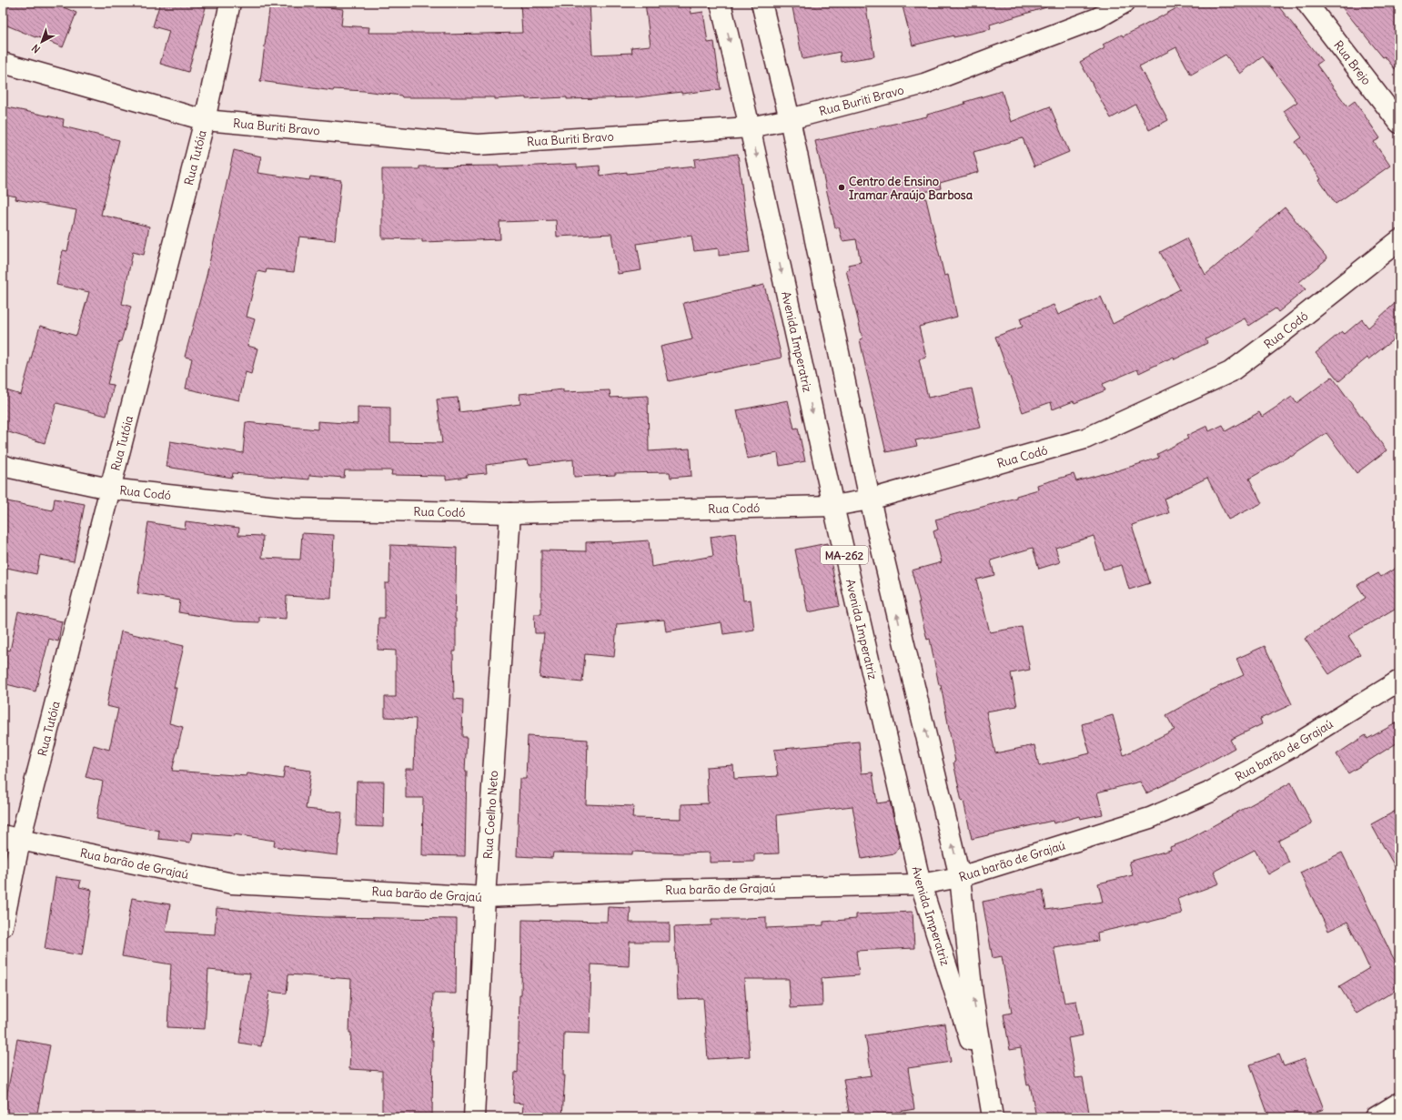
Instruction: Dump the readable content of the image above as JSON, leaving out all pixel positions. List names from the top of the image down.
{
  "streets": {
    "street": [
      "Rua Brejo",
      "Rua Buriti Bravo",
      "Rua Tutóia",
      "Rua Codó",
      "Avenida Imperatriz",
      "MA-262",
      "Rua barão de Grajaú",
      "Rua Coelho Neto"
    ]
  },
  "crossings": [
    ["Rua Buriti Bravo", "Rua Tutóia"],
    ["Rua Buriti Bravo", "Avenida Imperatriz"],
    ["Rua Tutóia", "Rua Codó"],
    ["Rua Tutóia", "Rua barão de Grajaú"],
    ["Rua Codó", "Avenida Imperatriz"],
    ["Rua Codó", "Rua Coelho Neto"],
    ["Avenida Imperatriz", "Rua barão de Grajaú"],
    ["Rua barão de Grajaú", "Rua Coelho Neto"]
  ],
  "places": ["Centro de Ensino Iramar Araújo Barbosa"],
  "north": "bottom left"
}
